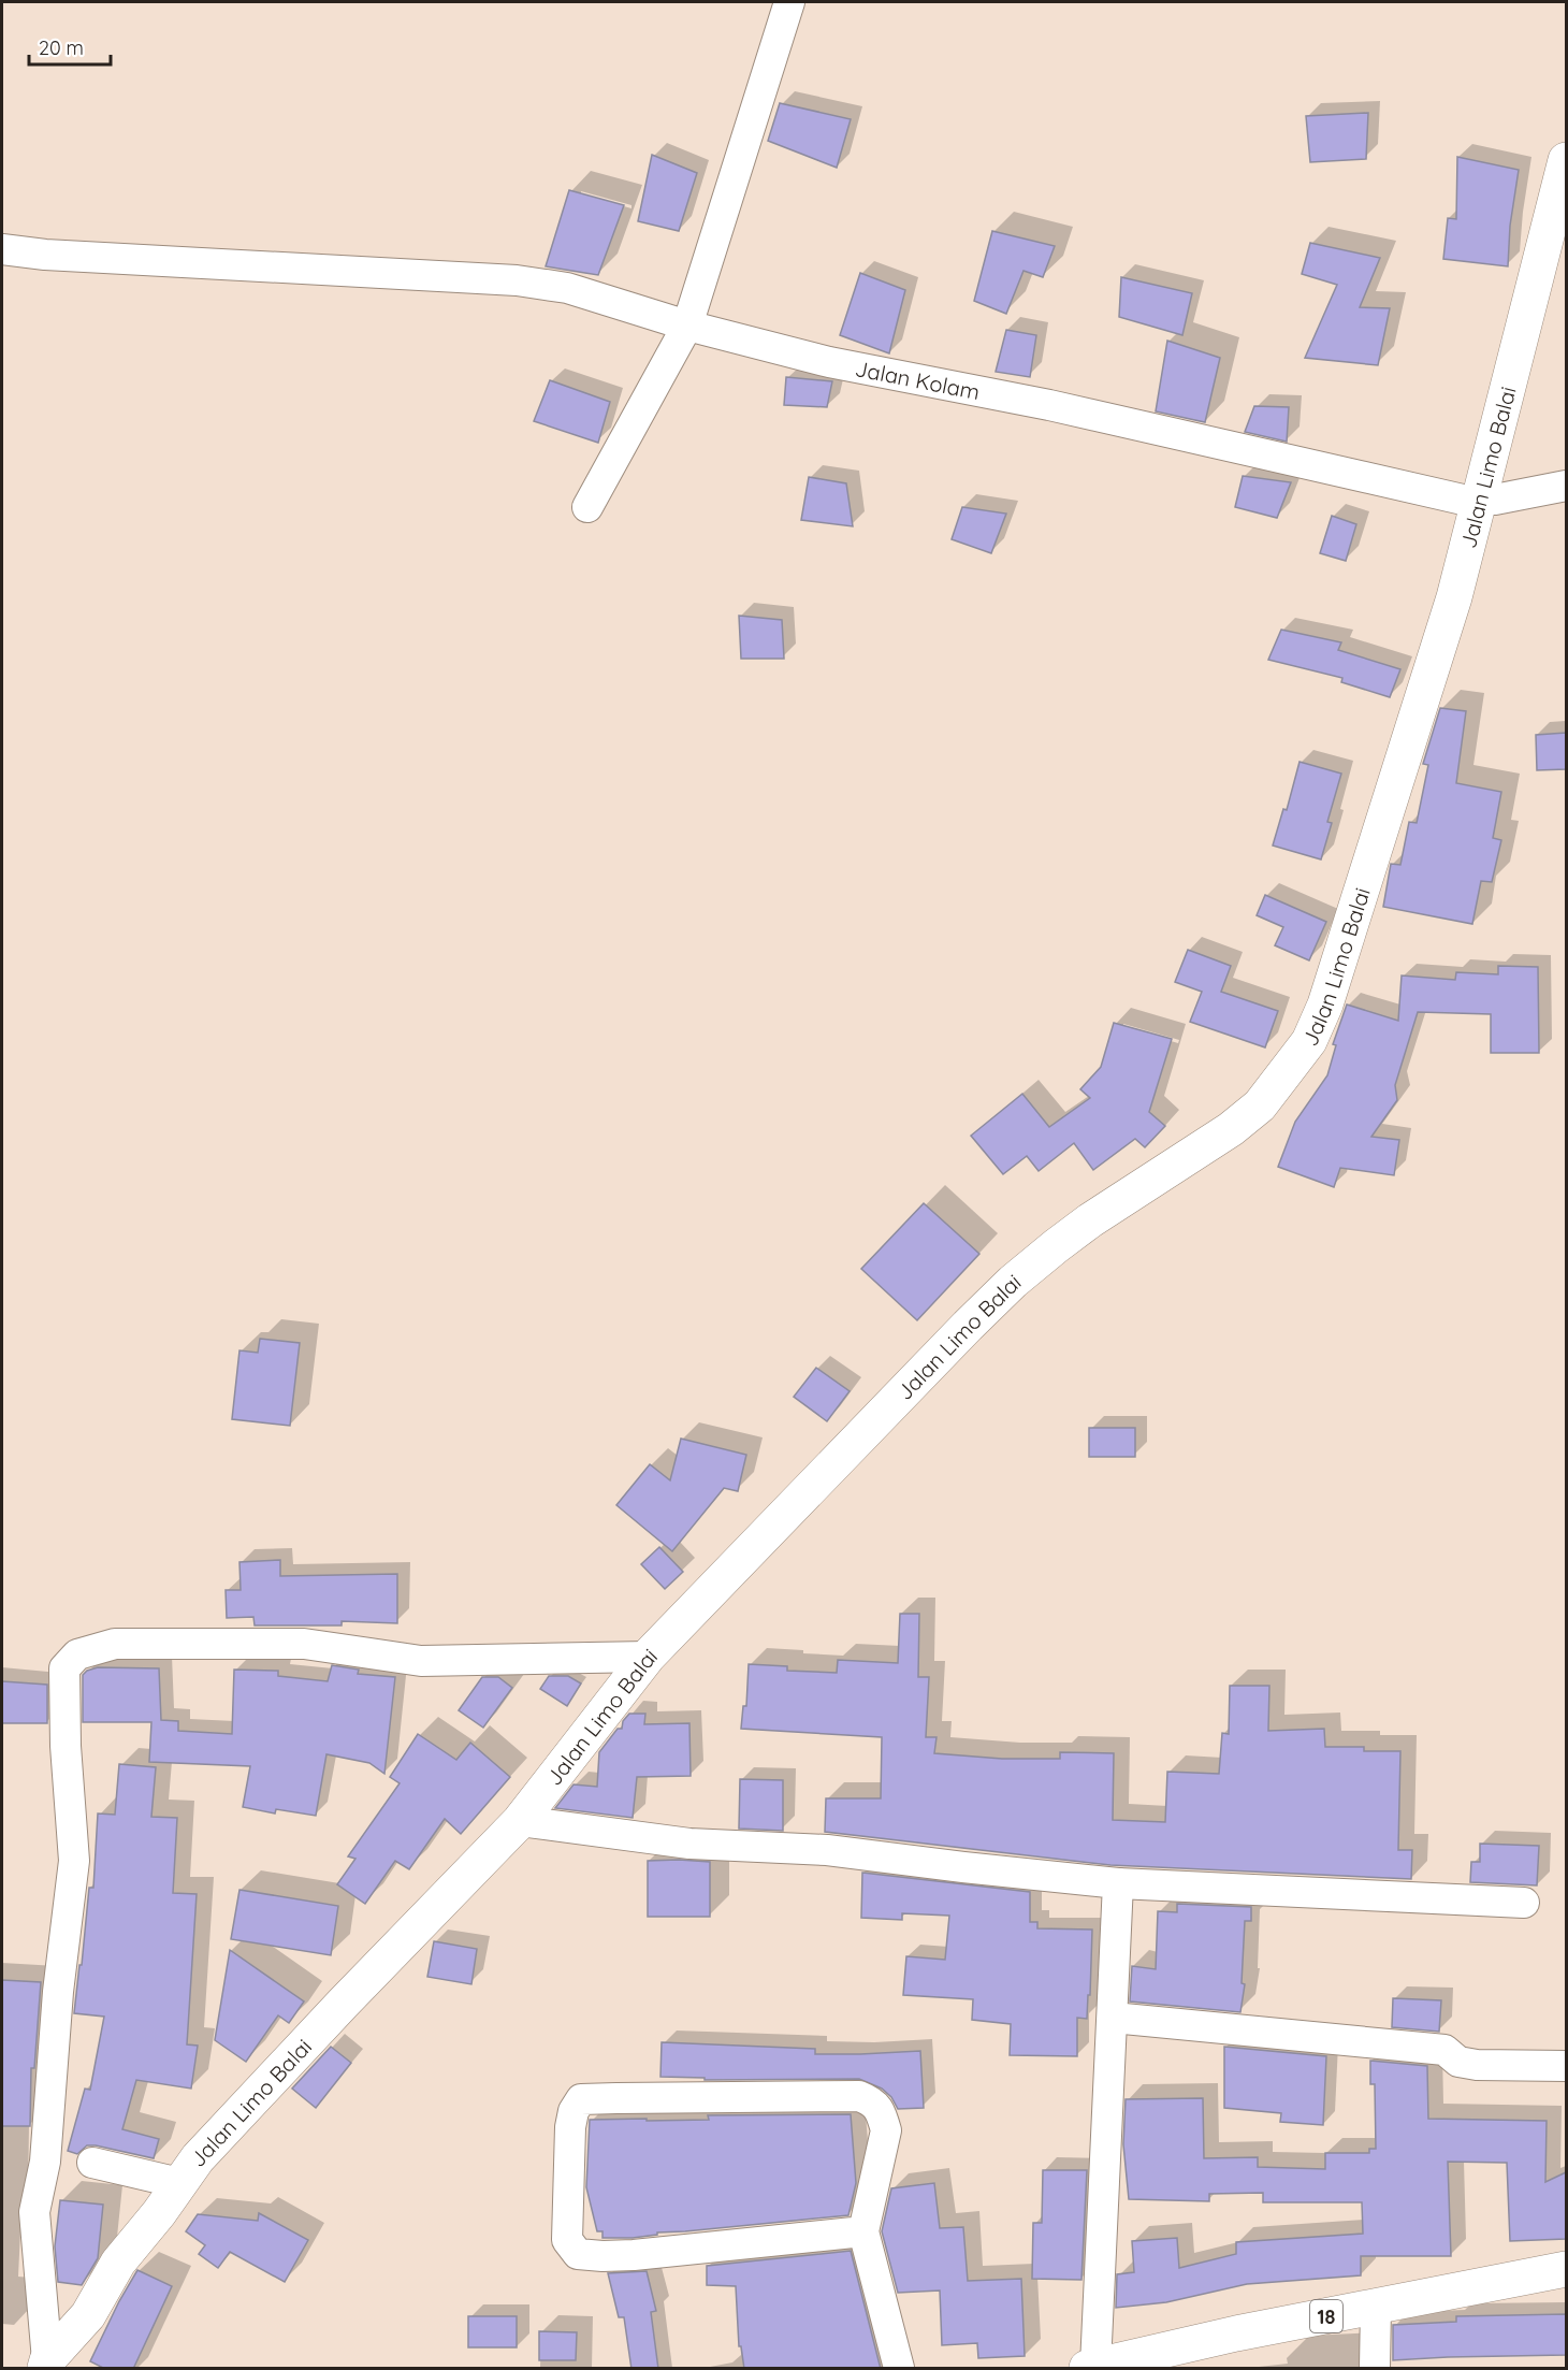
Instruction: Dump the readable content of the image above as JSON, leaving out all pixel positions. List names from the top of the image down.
{
  "streets": {
    "main road": ["Jalan Limo Balai", "18"],
    "street": ["Jalan Kolam"]
  },
  "crossings": [
    ["Jalan Kolam", "Jalan Limo Balai"]
  ],
  "scale_bar": "20 m"
}
